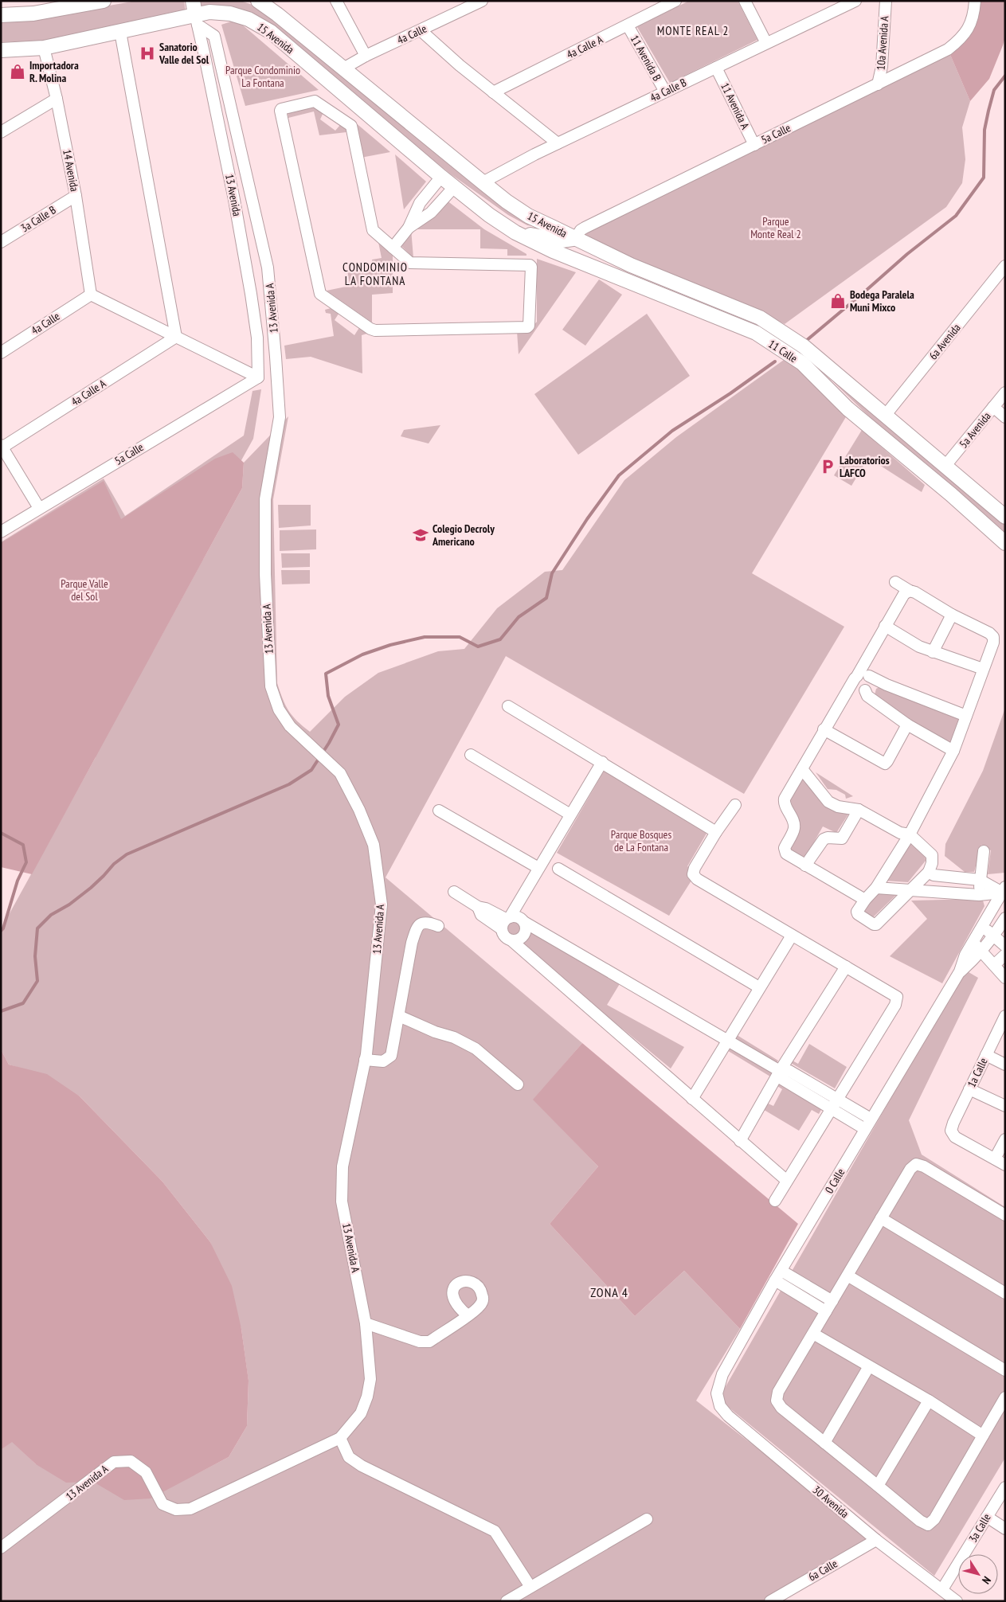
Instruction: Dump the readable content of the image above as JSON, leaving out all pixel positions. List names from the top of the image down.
{
  "streets": {
    "main road": ["15 Avenida", "11 Calle"],
    "street": [
      "4a Calle",
      "10a Avenida A",
      "4a Calle A",
      "11 Avenida B",
      "4a Calle B",
      "11 Avenida A",
      "5a Calle",
      "14 Avenida",
      "13 Avenida",
      "3a Calle B",
      "13 Avenida A",
      "6a Avenida",
      "5a Avenida",
      "1a Calle",
      "0 Calle",
      "30 Avenida",
      "3a Calle",
      "6a Calle"
    ]
  },
  "crossings": [
    ["4a Calle", "15 Avenida"],
    ["4a Calle", "14 Avenida"],
    ["15 Avenida", "4a Calle B"],
    ["15 Avenida", "5a Calle"],
    ["15 Avenida", "14 Avenida"],
    ["15 Avenida", "13 Avenida"],
    ["15 Avenida", "13 Avenida A"],
    ["15 Avenida", "11 Calle"],
    ["10a Avenida A", "5a Calle"],
    ["4a Calle A", "11 Avenida B"],
    ["11 Avenida B", "4a Calle B"],
    ["4a Calle B", "11 Avenida A"],
    ["11 Avenida A", "5a Calle"],
    ["5a Calle", "13 Avenida"],
    ["5a Calle", "11 Calle"],
    ["14 Avenida", "3a Calle B"],
    ["13 Avenida", "13 Avenida A"],
    ["6a Avenida", "11 Calle"],
    ["11 Calle", "5a Avenida"],
    ["0 Calle", "30 Avenida"],
    ["30 Avenida", "3a Calle"],
    ["30 Avenida", "6a Calle"]
  ],
  "districts": ["MONTE REAL 2", "CONDOMINIO LA FONTANA", "ZONA 4"],
  "parks": [
    "Parque Condominio La Fontana",
    "Parque Monte Real 2",
    "Parque Valle del Sol",
    "Parque Bosques de La Fontana"
  ],
  "places": {
    "hospital": ["Sanatorio Valle del Sol"],
    "shop": ["Importadora R. Molina", "Bodega Paralela Muni Mixco"],
    "parking": ["Laboratorios LAFCO"],
    "school or university": ["Colegio Decroly Americano"]
  },
  "north": "bottom right"
}
